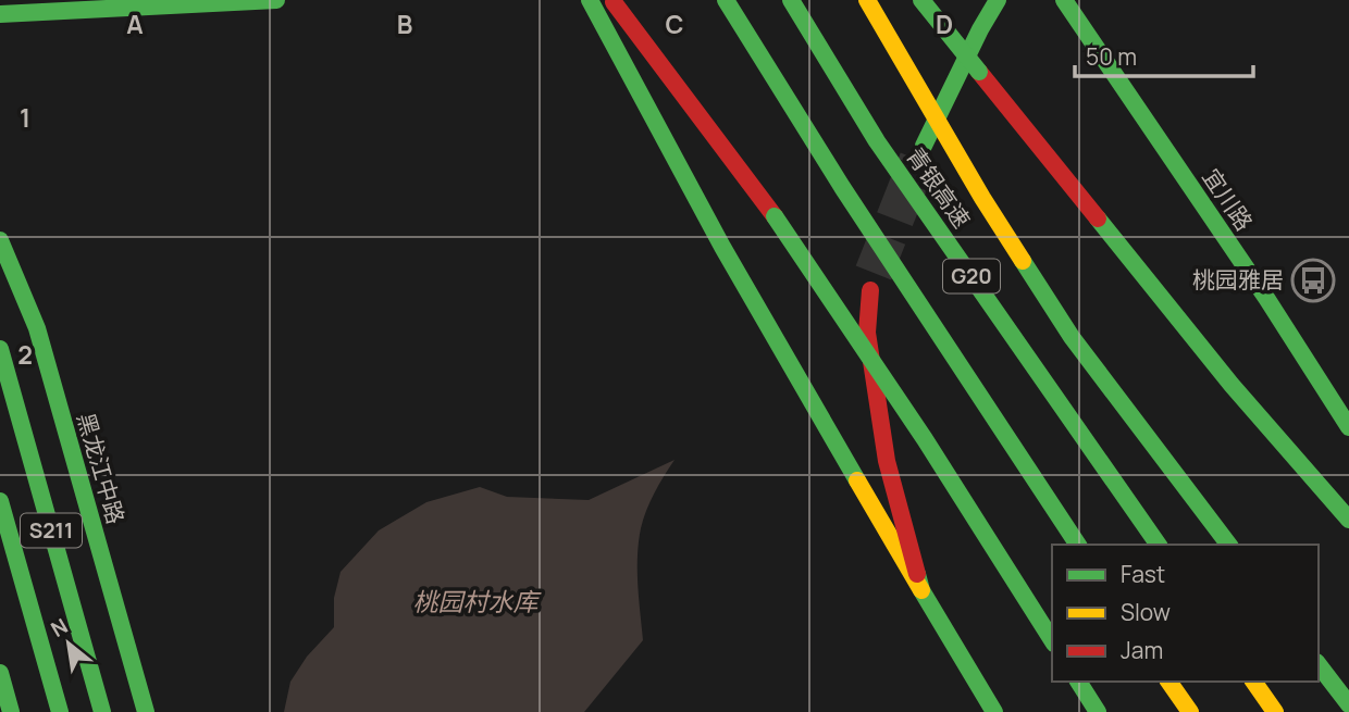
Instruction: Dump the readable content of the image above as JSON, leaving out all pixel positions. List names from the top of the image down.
{
  "streets": {
    "main road": [
      "青银高速",
      "宜川路",
      "G20",
      "黑龙江中路",
      "S211"
    ]
  },
  "water": ["桃园村水库"],
  "places": {
    "bus stop": ["桃园雅居"]
  },
  "legend": ["Fast", "Slow", "Jam"],
  "scale_bar": "50 m",
  "north": "top left",
  "grid": {
    "columns": [
      "A",
      "B",
      "C",
      "D"
    ],
    "rows": ["1", "2"]
  }
}
